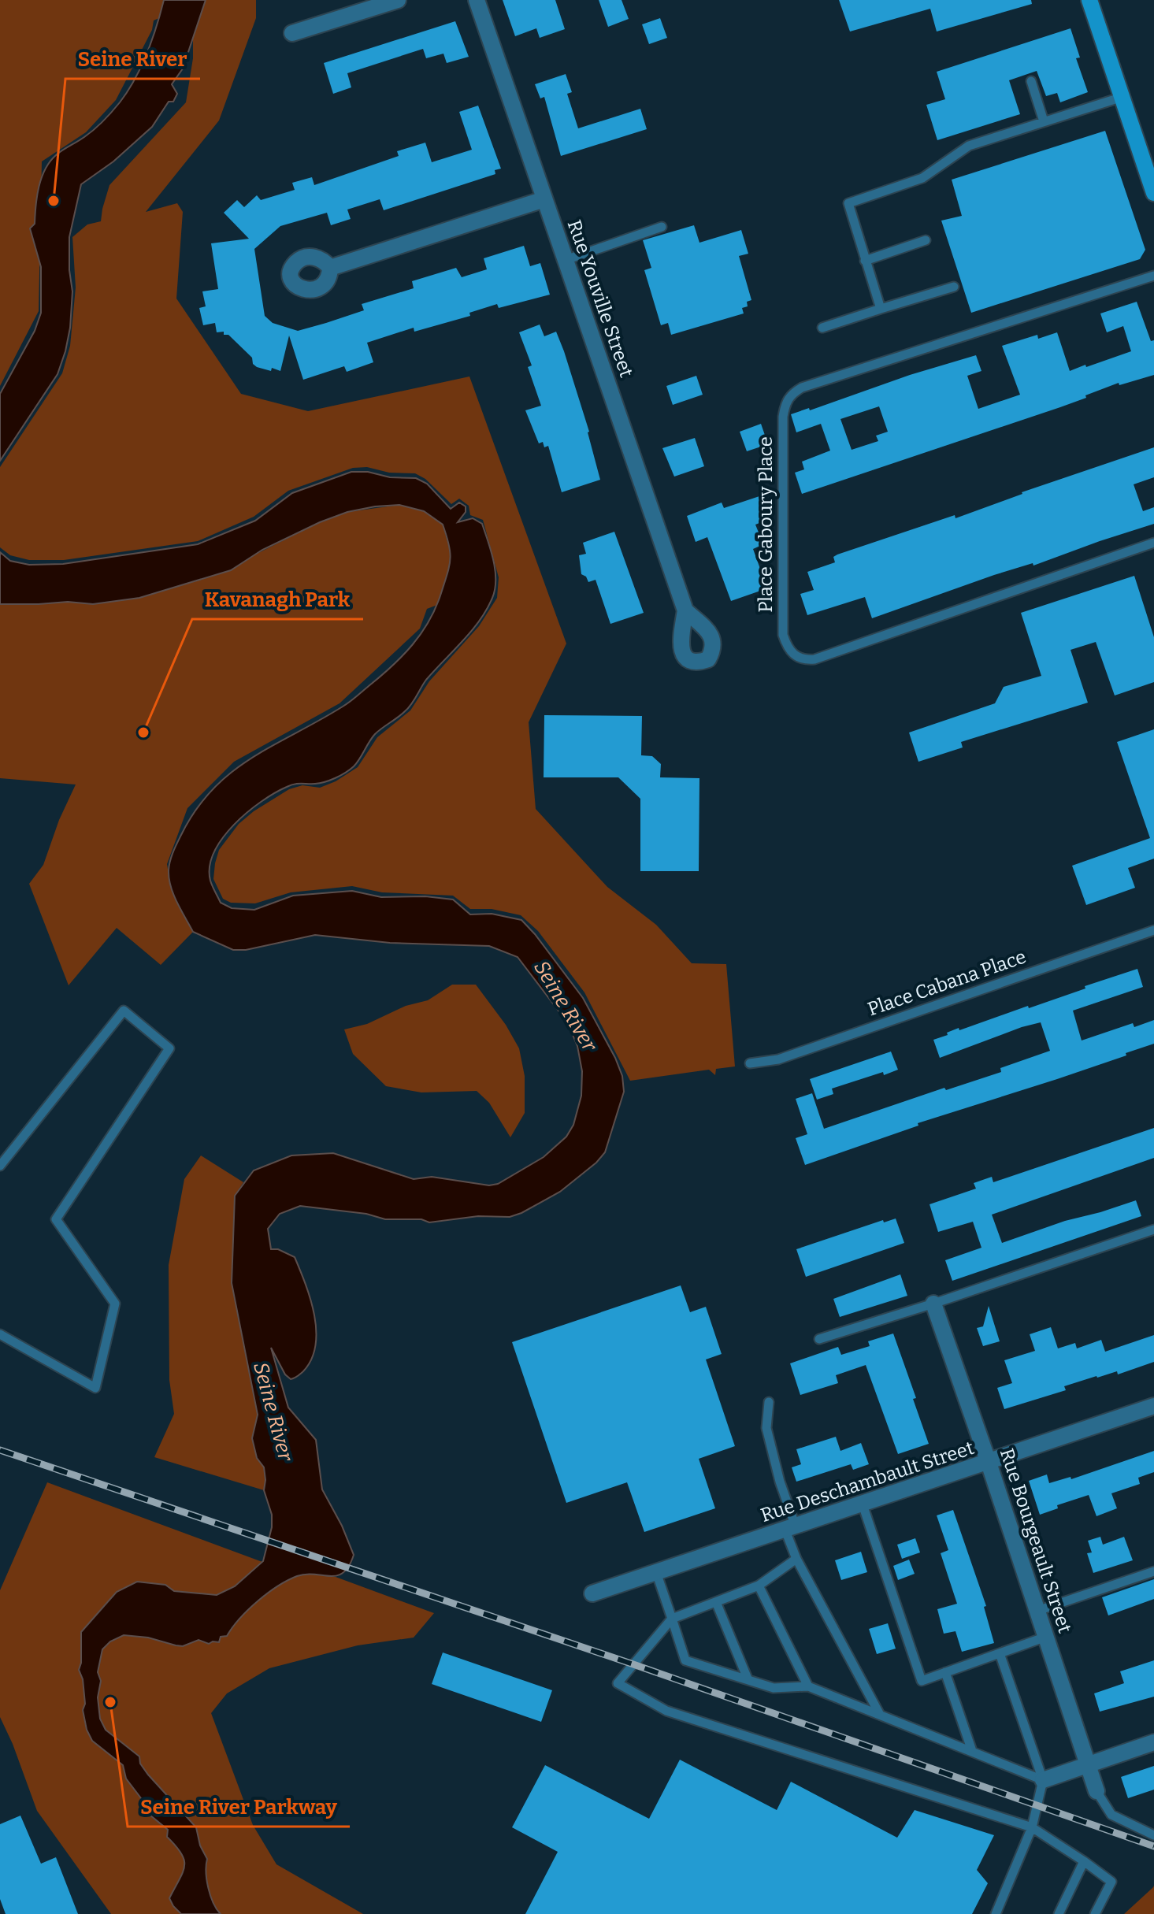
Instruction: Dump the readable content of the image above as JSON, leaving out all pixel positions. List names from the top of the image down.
{
  "streets": {
    "street": ["Rue Youville Street", "Rue Deschambault Street", "Rue Bourgeault Street"],
    "lane": ["Place Gaboury Place", "Place Cabana Place"]
  },
  "crossings": [
    ["Rue Deschambault Street", "Rue Bourgeault Street"]
  ],
  "water": ["Seine River"],
  "places": ["Seine River", "Kavanagh Park", "Seine River Parkway"]
}
